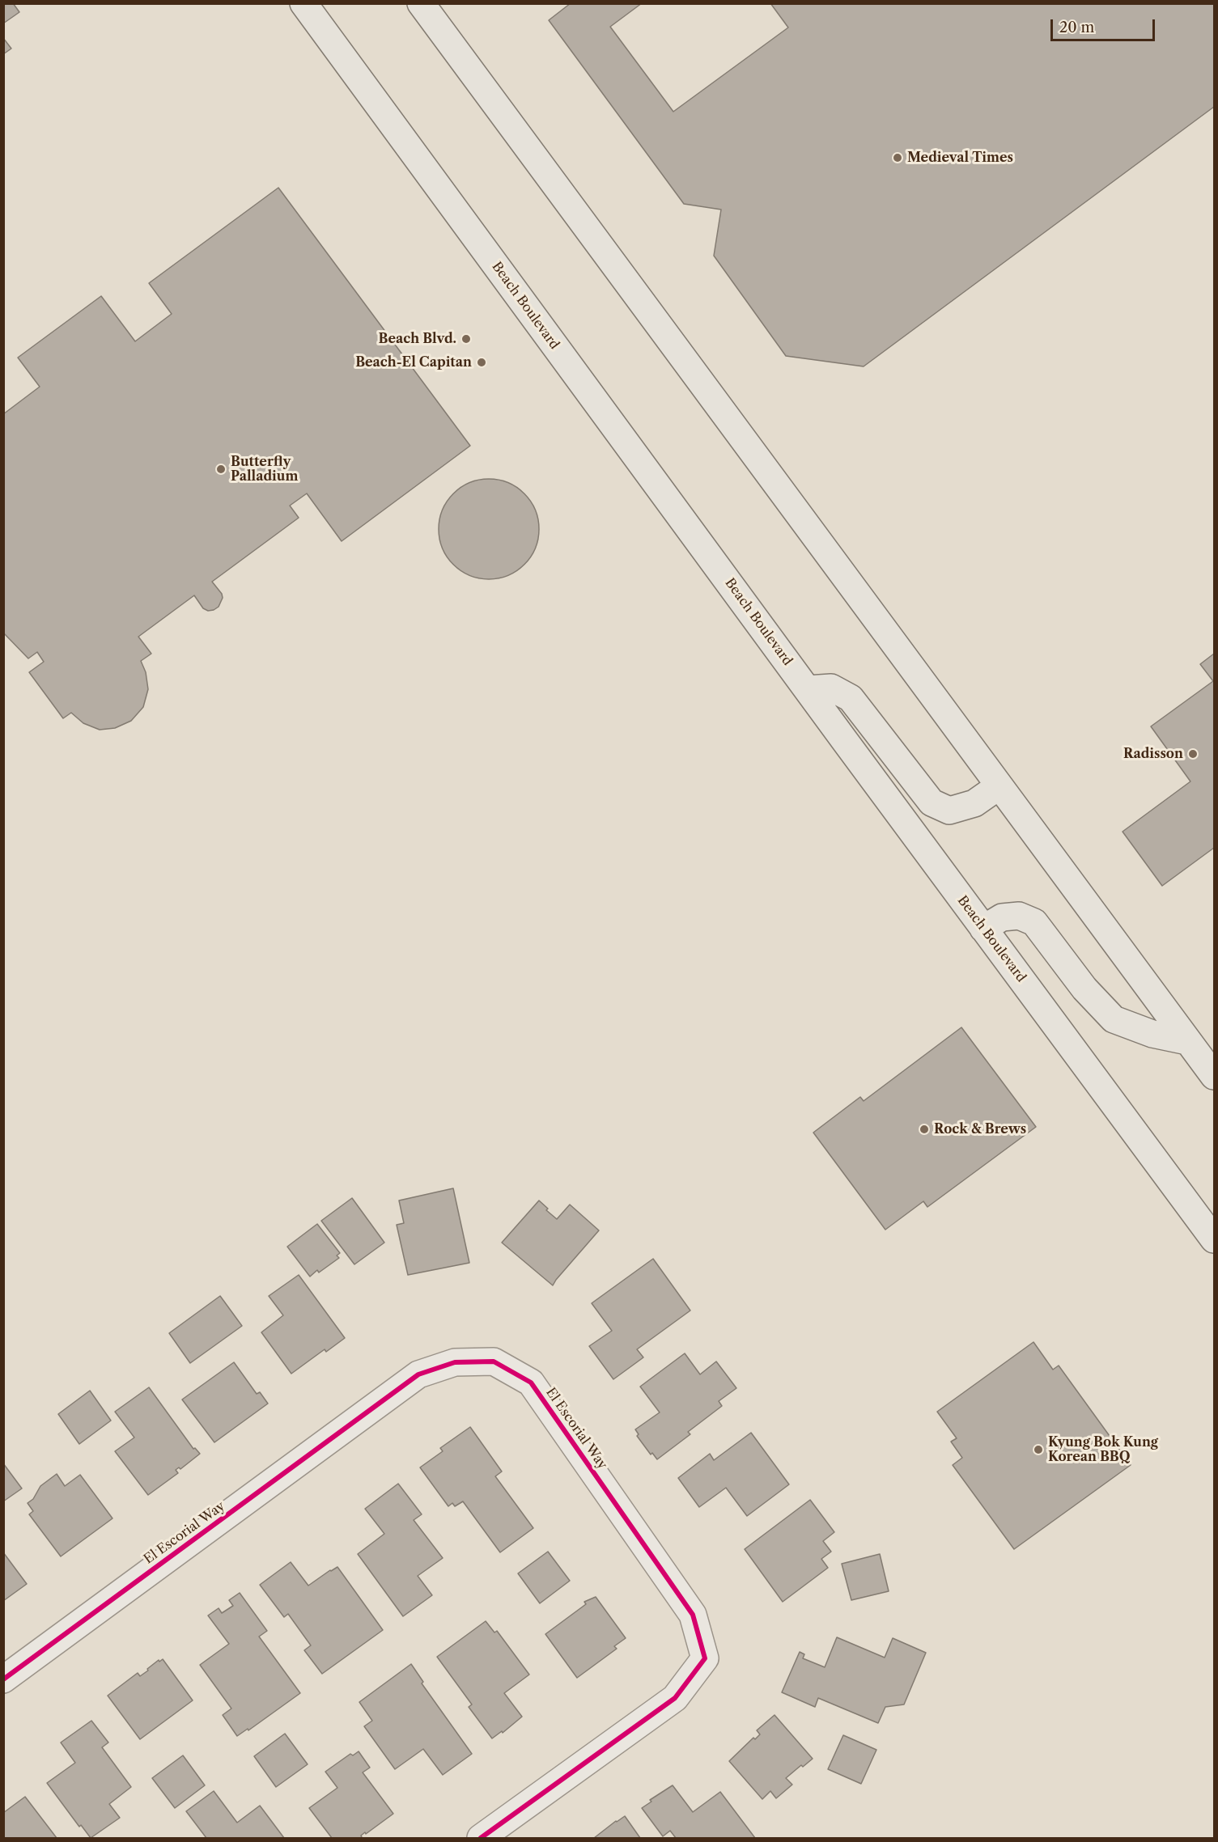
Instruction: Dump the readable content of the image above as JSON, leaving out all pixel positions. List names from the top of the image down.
{
  "streets": {
    "main road": ["Beach Boulevard"],
    "street": ["El Escorial Way"]
  },
  "places": [
    "Medieval Times",
    "Beach Blvd.",
    "Beach-El Capitan",
    "Butterfly Palladium",
    "Radisson",
    "Rock & Brews",
    "Kyung Bok Kung Korean BBQ"
  ],
  "scale_bar": "20 m"
}
